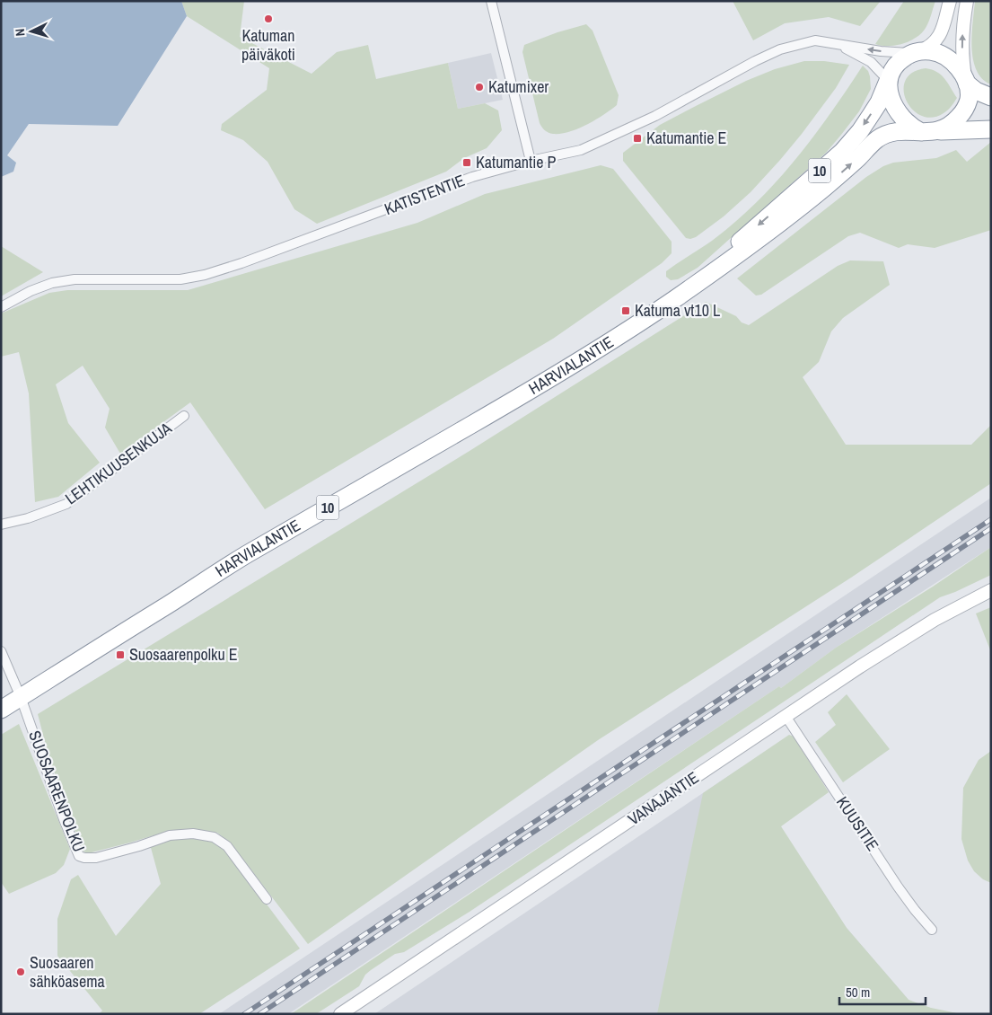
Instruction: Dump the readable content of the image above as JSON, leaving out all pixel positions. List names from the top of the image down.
{
  "streets": {
    "highway": ["10", "HARVIALANTIE"],
    "street": [
      "KATISTENTIE",
      "LEHTIKUUSENKUJA",
      "SUOSAARENPOLKU",
      "VANAJANTIE",
      "KUUSITIE"
    ]
  },
  "crossings": [
    ["10", "KATISTENTIE"],
    ["10", "HARVIALANTIE"],
    ["KATISTENTIE", "HARVIALANTIE"],
    ["HARVIALANTIE", "SUOSAARENPOLKU"],
    ["VANAJANTIE", "KUUSITIE"]
  ],
  "places": {
    "other": ["Katuman päiväkoti", "Katumixer", "Suosaaren sähköasema"],
    "transit": [
      "Katumantie E",
      "Katumantie P",
      "Katuma vt10 L",
      "Suosaarenpolku E"
    ]
  },
  "scale_bar": "50 m",
  "north": "left"
}
